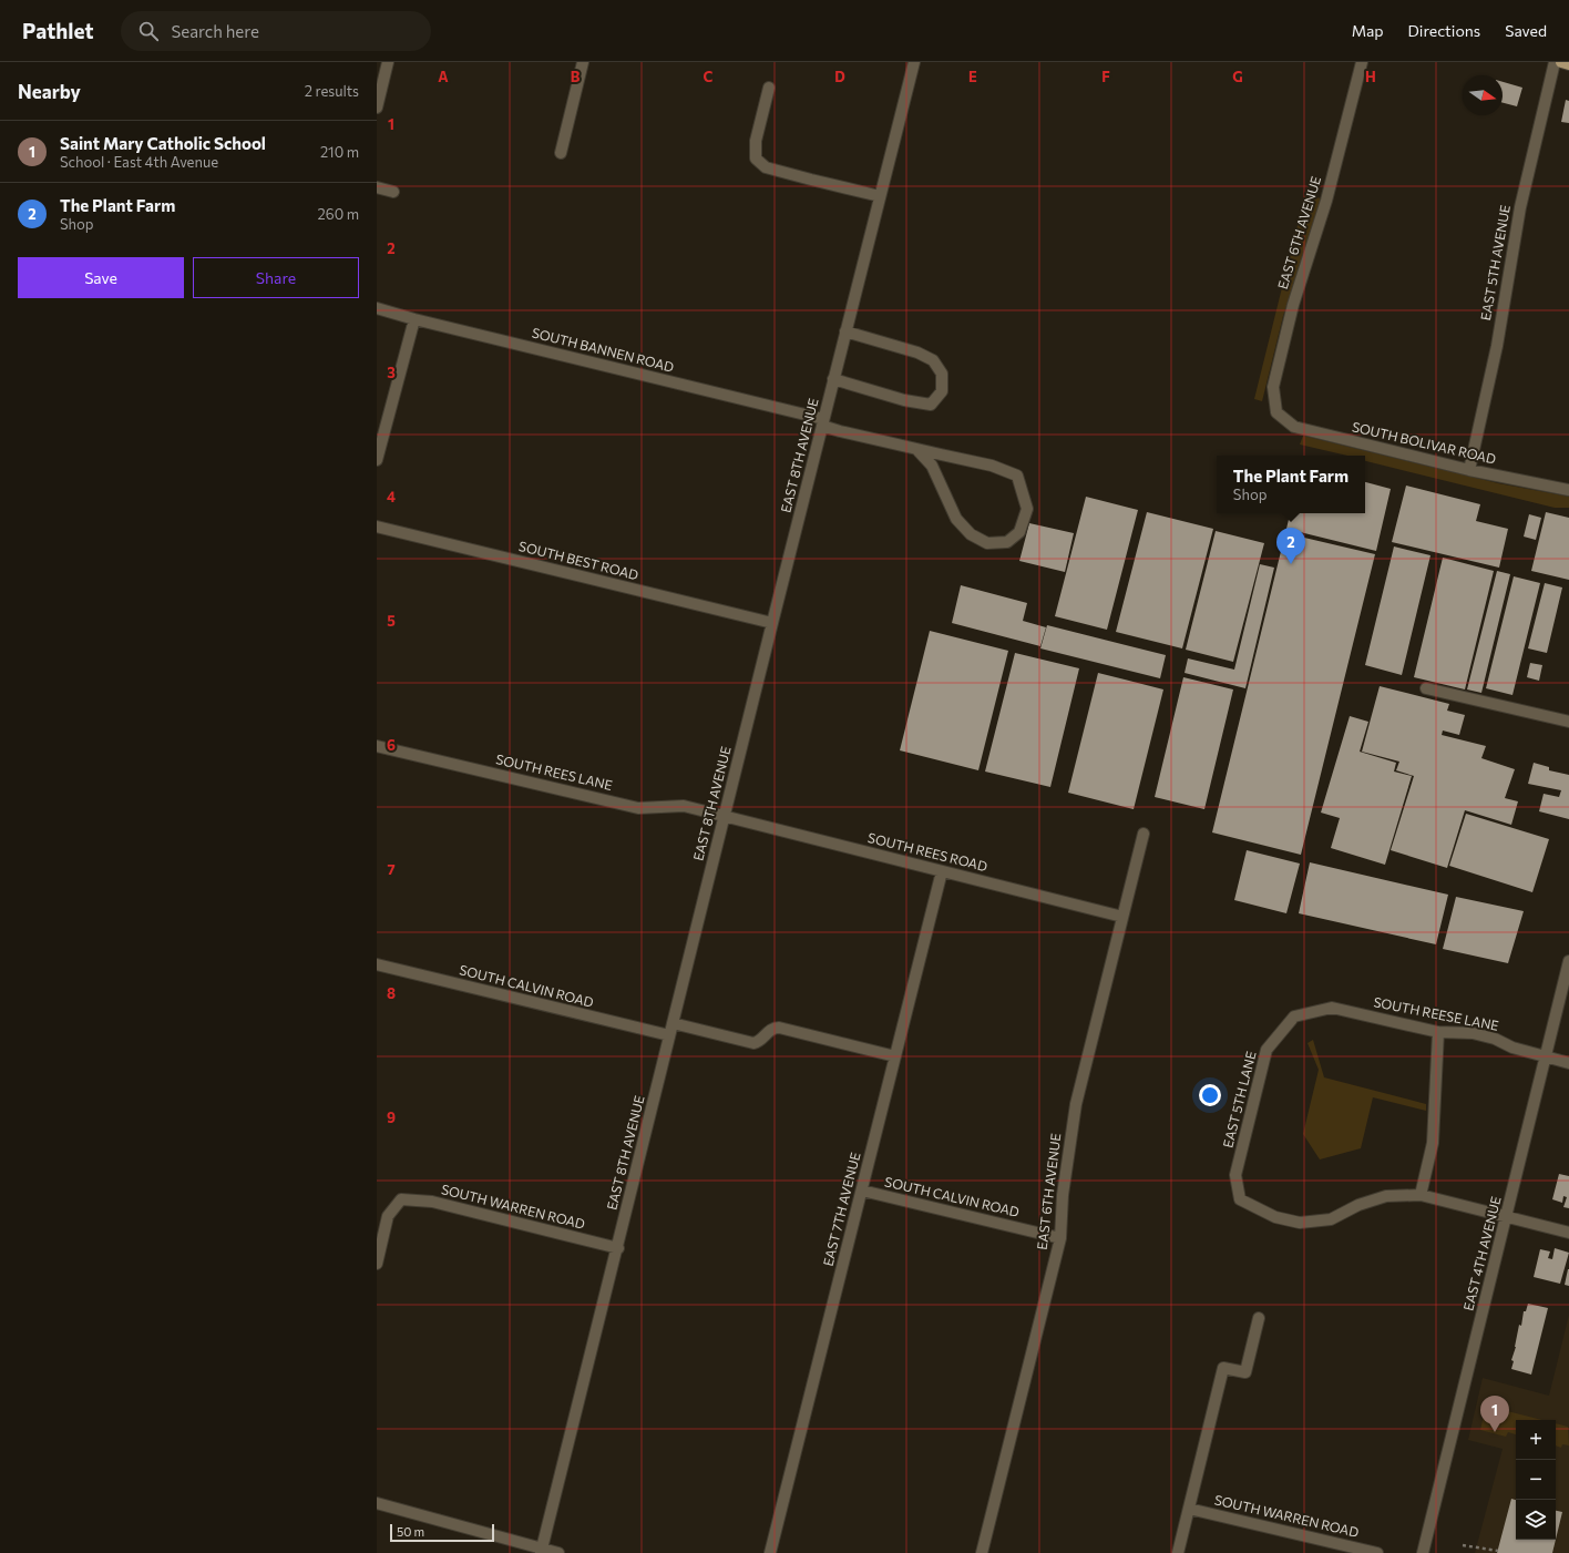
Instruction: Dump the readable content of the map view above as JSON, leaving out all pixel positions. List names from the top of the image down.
{
  "streets": {
    "street": [
      "EAST 6TH AVENUE",
      "EAST 5TH AVENUE",
      "SOUTH BANNEN ROAD",
      "SOUTH BOLIVAR ROAD",
      "EAST 8TH AVENUE",
      "SOUTH BEST ROAD",
      "SOUTH REES LANE",
      "SOUTH REES ROAD",
      "SOUTH CALVIN ROAD",
      "SOUTH REESE LANE",
      "EAST 5TH LANE",
      "SOUTH WARREN ROAD",
      "EAST 7TH AVENUE",
      "EAST 4TH AVENUE"
    ]
  },
  "crossings": [
    ["EAST 6TH AVENUE", "SOUTH BOLIVAR ROAD"],
    ["EAST 6TH AVENUE", "SOUTH REES ROAD"],
    ["EAST 6TH AVENUE", "SOUTH CALVIN ROAD"],
    ["EAST 5TH AVENUE", "SOUTH BOLIVAR ROAD"],
    ["SOUTH BANNEN ROAD", "EAST 8TH AVENUE"],
    ["EAST 8TH AVENUE", "SOUTH BEST ROAD"],
    ["EAST 8TH AVENUE", "SOUTH REES LANE"],
    ["EAST 8TH AVENUE", "SOUTH REES ROAD"],
    ["EAST 8TH AVENUE", "SOUTH CALVIN ROAD"],
    ["EAST 8TH AVENUE", "SOUTH WARREN ROAD"],
    ["SOUTH REES LANE", "SOUTH REES ROAD"],
    ["SOUTH REES ROAD", "EAST 7TH AVENUE"],
    ["SOUTH CALVIN ROAD", "EAST 7TH AVENUE"],
    ["SOUTH REESE LANE", "EAST 5TH LANE"],
    ["SOUTH REESE LANE", "EAST 4TH AVENUE"]
  ],
  "scale_bar": "50 m",
  "north": "right",
  "page": {
    "header": "Pathlet",
    "search": "Search here",
    "nav": ["Map", "Directions", "Saved"],
    "heading": ["Nearby", "2 results"],
    "list": [
      {
        "mark": "1",
        "name": "Saint Mary Catholic School",
        "note": "School · East 4th Avenue",
        "value": "210 m"
      },
      {
        "mark": "2",
        "name": "The Plant Farm",
        "note": "Shop",
        "value": "260 m"
      }
    ],
    "buttons": ["Save", "Share"],
    "popup": ["The Plant Farm", "Shop"],
    "pins": ["2", "1"],
    "map_buttons": ["+", "−"],
    "scale": "50 m"
  },
  "grid": {
    "columns": [
      "A",
      "B",
      "C",
      "D",
      "E",
      "F",
      "G",
      "H"
    ],
    "rows": [
      "1",
      "2",
      "3",
      "4",
      "5",
      "6",
      "7",
      "8",
      "9"
    ]
  }
}
